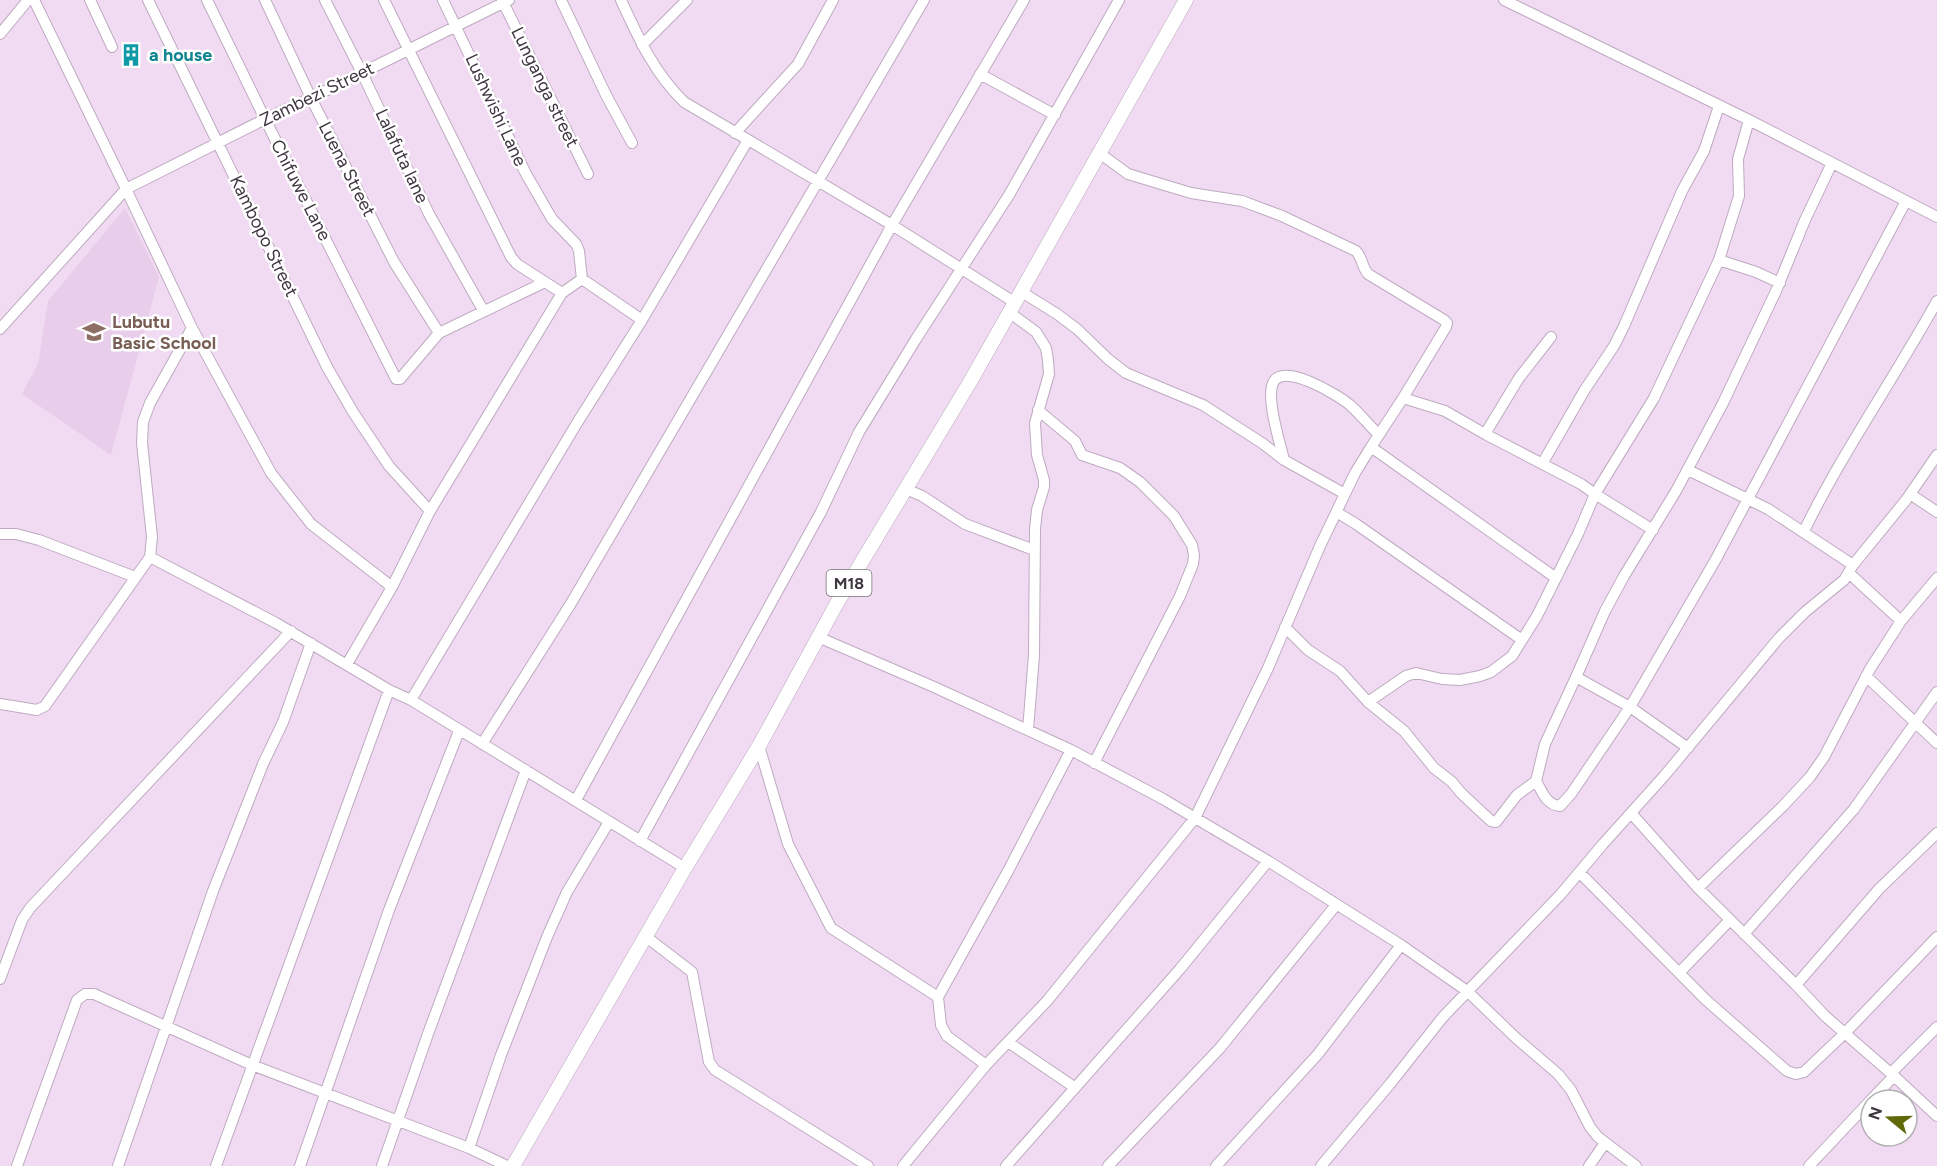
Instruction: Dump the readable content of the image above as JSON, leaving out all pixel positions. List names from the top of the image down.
{
  "streets": {
    "main road": ["M18"],
    "street": [
      "Lunganga street",
      "Zambezi Street",
      "Lushwishi Lane",
      "Lalafuta lane",
      "Luena Street",
      "Chifuwe Lane",
      "Kambopo Street"
    ]
  },
  "crossings": [
    ["Lunganga street", "Zambezi Street"],
    ["Zambezi Street", "Lushwishi Lane"],
    ["Zambezi Street", "Lalafuta lane"],
    ["Zambezi Street", "Luena Street"],
    ["Zambezi Street", "Chifuwe Lane"],
    ["Zambezi Street", "Kambopo Street"],
    ["Luena Street", "Chifuwe Lane"]
  ],
  "places": {
    "building": ["a house"],
    "school or university": ["Lubutu Basic School"]
  },
  "north": "left"
}
